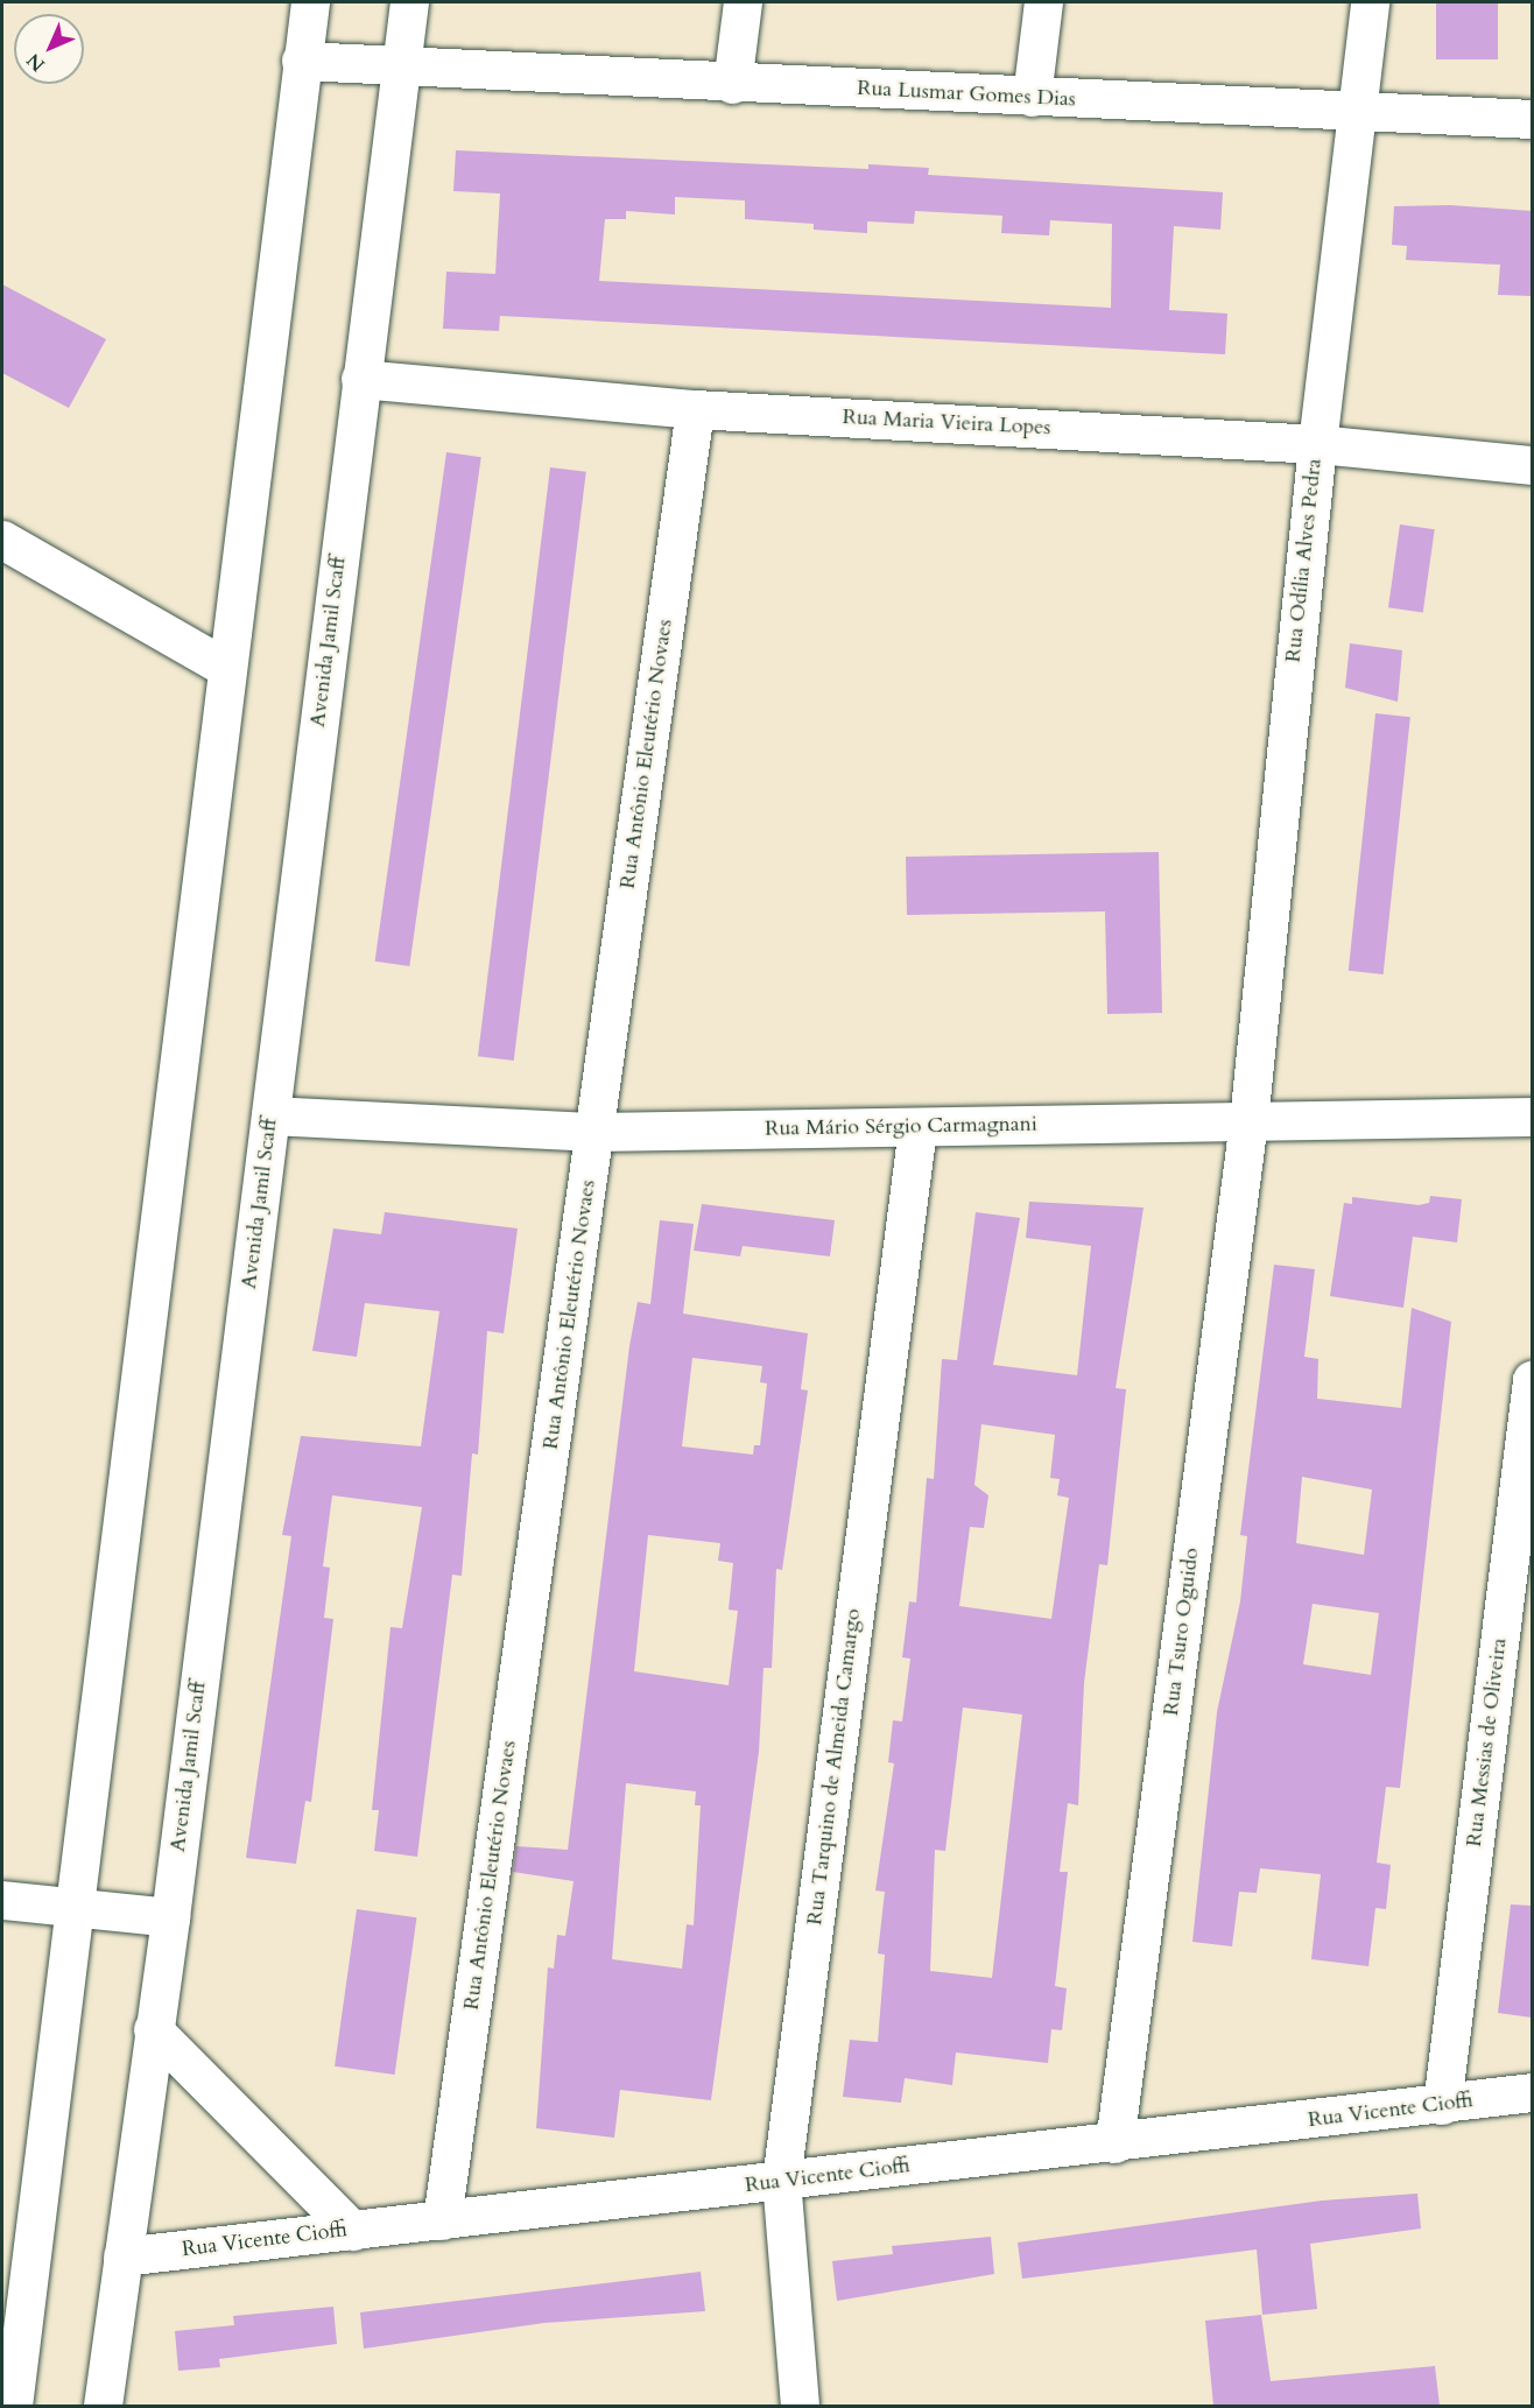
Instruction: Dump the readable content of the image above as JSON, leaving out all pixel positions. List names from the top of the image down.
{
  "streets": {
    "street": [
      "Rua Lusmar Gomes Dias",
      "Rua Maria Vieira Lopes",
      "Rua Odília Alves Pedra",
      "Avenida Jamil Scaff",
      "Rua Antônio Eleutério Novaes",
      "Rua Mário Sérgio Carmagnani",
      "Rua Tsuro Oguido",
      "Rua Messias de Oliveira",
      "Rua Tarquino de Almeida Camargo",
      "Rua Vicente Cioffi"
    ]
  },
  "crossings": [
    ["Rua Lusmar Gomes Dias", "Rua Odília Alves Pedra"],
    ["Rua Lusmar Gomes Dias", "Avenida Jamil Scaff"],
    ["Rua Maria Vieira Lopes", "Rua Odília Alves Pedra"],
    ["Rua Maria Vieira Lopes", "Avenida Jamil Scaff"],
    ["Rua Maria Vieira Lopes", "Rua Antônio Eleutério Novaes"],
    ["Rua Odília Alves Pedra", "Rua Mário Sérgio Carmagnani"],
    ["Rua Odília Alves Pedra", "Rua Tsuro Oguido"],
    ["Avenida Jamil Scaff", "Rua Mário Sérgio Carmagnani"],
    ["Avenida Jamil Scaff", "Rua Vicente Cioffi"],
    ["Rua Antônio Eleutério Novaes", "Rua Mário Sérgio Carmagnani"],
    ["Rua Antônio Eleutério Novaes", "Rua Vicente Cioffi"],
    ["Rua Mário Sérgio Carmagnani", "Rua Tsuro Oguido"],
    ["Rua Mário Sérgio Carmagnani", "Rua Tarquino de Almeida Camargo"],
    ["Rua Tsuro Oguido", "Rua Vicente Cioffi"],
    ["Rua Messias de Oliveira", "Rua Vicente Cioffi"],
    ["Rua Tarquino de Almeida Camargo", "Rua Vicente Cioffi"]
  ],
  "north": "bottom left"
}
